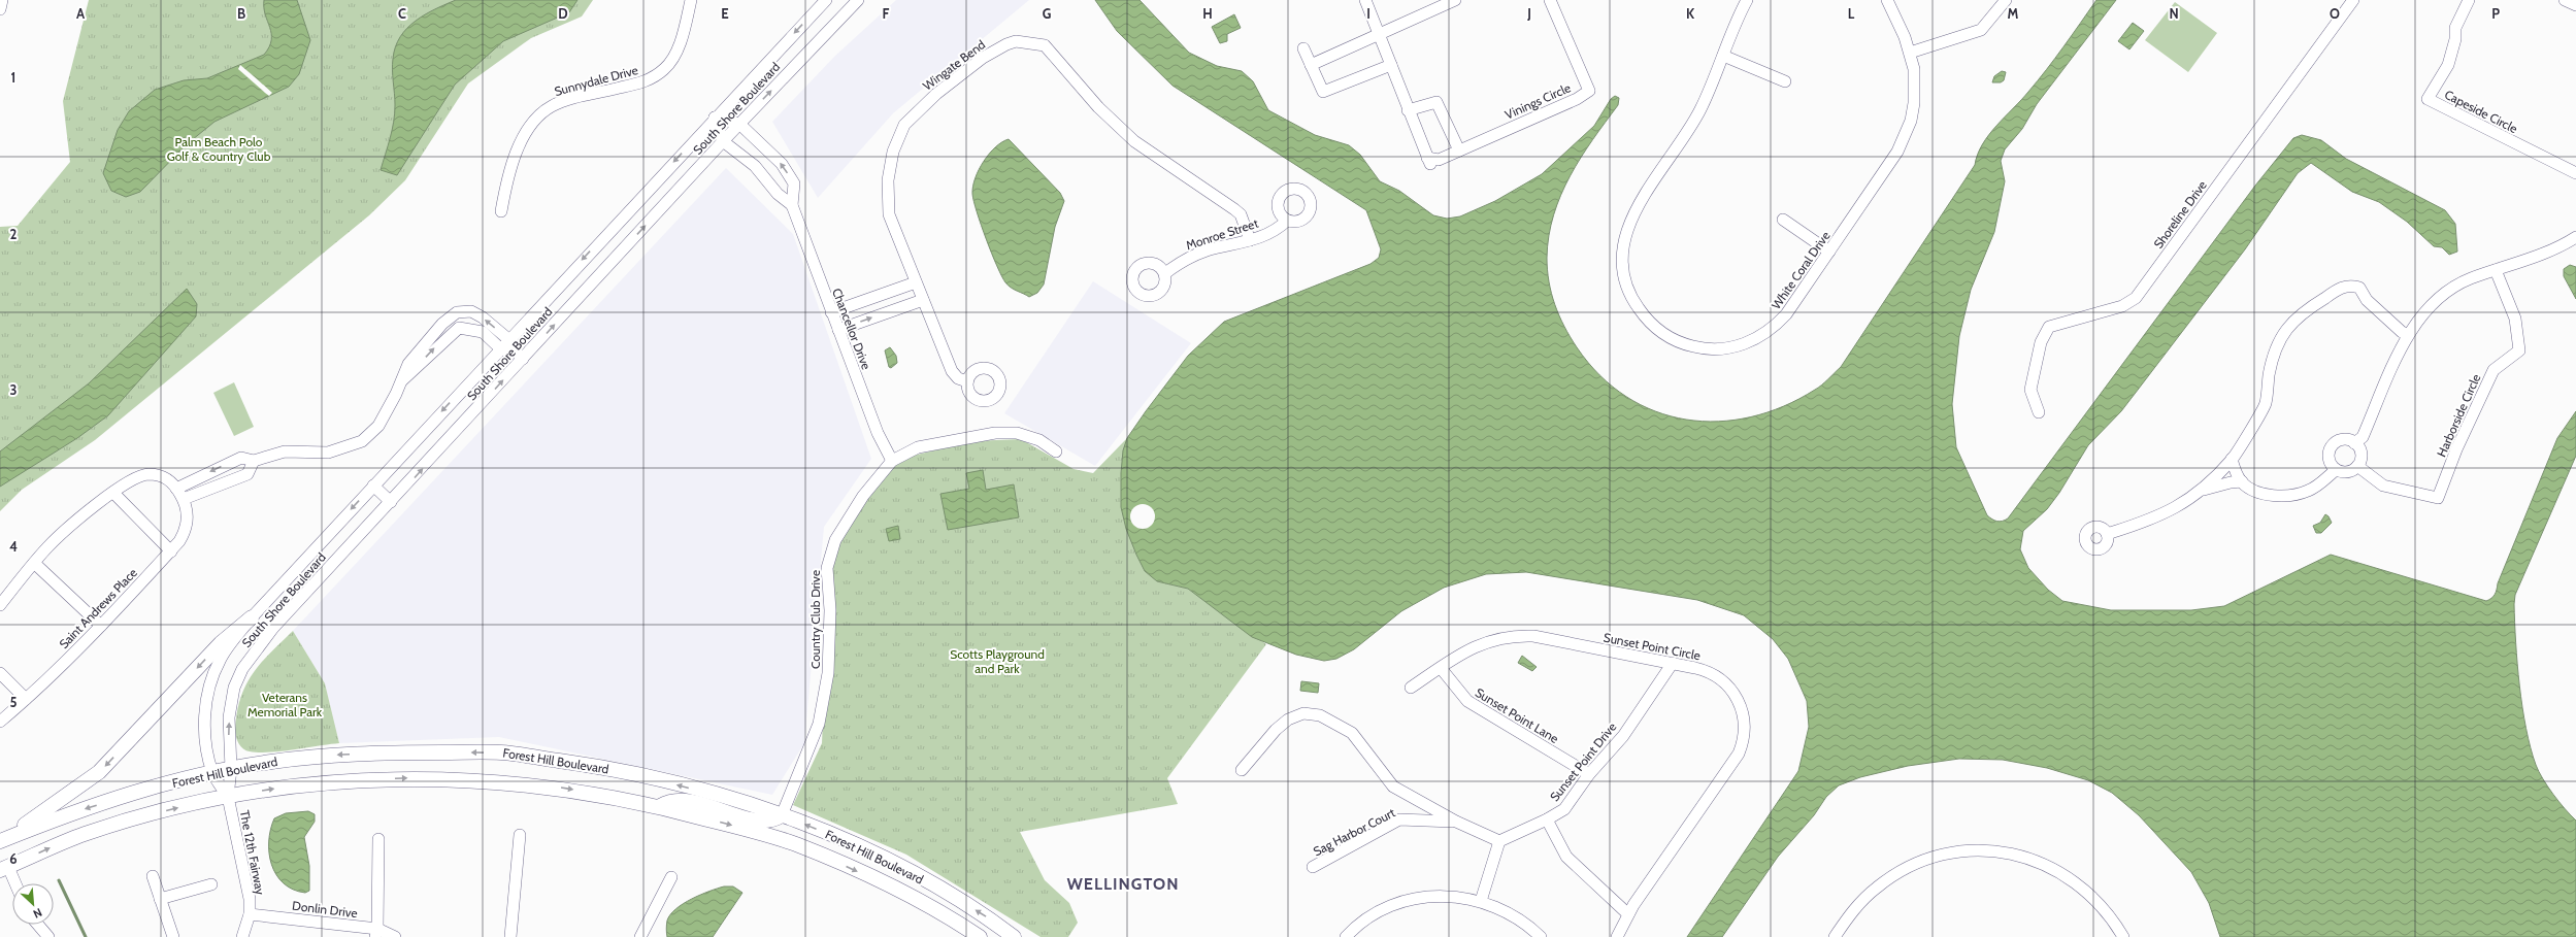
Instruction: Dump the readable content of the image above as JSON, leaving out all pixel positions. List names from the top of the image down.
{
  "streets": {
    "main road": ["Forest Hill Boulevard"],
    "street": [
      "Wingate Bend",
      "Sunnydale Drive",
      "Vinings Circle",
      "South Shore Boulevard",
      "Capeside Circle",
      "Shoreline Drive",
      "Monroe Street",
      "White Coral Drive",
      "Chancellor Drive",
      "Harborside Circle",
      "Saint Andrews Place",
      "Country Club Drive",
      "Sunset Point Circle",
      "Sunset Point Lane",
      "Sunset Point Drive",
      "Sag Harbor Court",
      "The 12th Fairway",
      "Donlin Drive"
    ]
  },
  "crossings": [
    ["Wingate Bend", "Monroe Street"],
    ["South Shore Boulevard", "Chancellor Drive"],
    ["South Shore Boulevard", "Forest Hill Boulevard"],
    ["South Shore Boulevard", "The 12th Fairway"],
    ["Chancellor Drive", "Country Club Drive"],
    ["Country Club Drive", "Forest Hill Boulevard"],
    ["Sunset Point Circle", "Sunset Point Lane"],
    ["Sunset Point Circle", "Sunset Point Drive"],
    ["Sunset Point Lane", "Sunset Point Drive"],
    ["Forest Hill Boulevard", "The 12th Fairway"],
    ["Sunset Point Drive", "Sag Harbor Court"],
    ["The 12th Fairway", "Donlin Drive"]
  ],
  "districts": ["WELLINGTON"],
  "parks": ["Palm Beach Polo Golf & Country Club", "Scotts Playground and Park", "Veterans Memorial Park"],
  "north": "bottom right",
  "grid": {
    "columns": [
      "A",
      "B",
      "C",
      "D",
      "E",
      "F",
      "G",
      "H",
      "I",
      "J",
      "K",
      "L",
      "M",
      "N",
      "O",
      "P"
    ],
    "rows": [
      "1",
      "2",
      "3",
      "4",
      "5",
      "6"
    ]
  }
}
